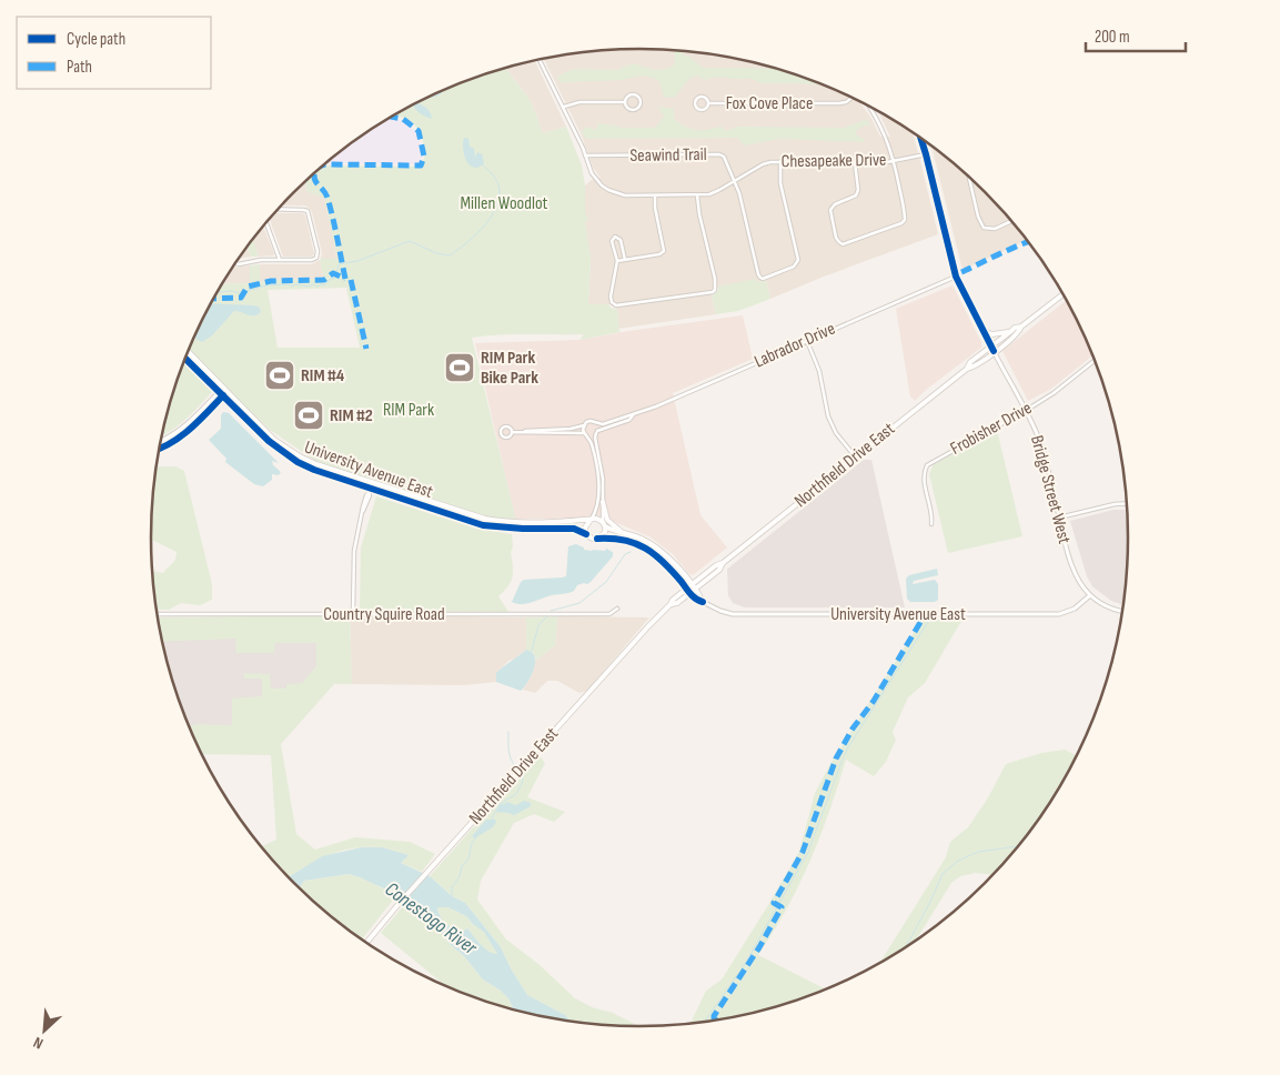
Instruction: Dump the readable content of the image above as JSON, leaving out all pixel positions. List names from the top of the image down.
{
  "streets": {
    "main road": ["Northfield Drive East", "University Avenue East", "Bridge Street West"],
    "street": [
      "Fox Cove Place",
      "Seawind Trail",
      "Chesapeake Drive",
      "Labrador Drive",
      "Frobisher Drive",
      "Country Squire Road"
    ]
  },
  "crossings": [
    ["Seawind Trail", "Chesapeake Drive"],
    ["Chesapeake Drive", "Bridge Street West"],
    ["Labrador Drive", "Bridge Street West"],
    ["Frobisher Drive", "Bridge Street West"],
    ["Northfield Drive East", "University Avenue East"],
    ["Northfield Drive East", "Bridge Street West"],
    ["University Avenue East", "Bridge Street West"]
  ],
  "water": ["Conestogo River"],
  "parks": ["Millen Woodlot", "RIM Park"],
  "places": {
    "sports": ["RIM Park Bike Park", "RIM #4", "RIM #2"]
  },
  "legend": ["Cycle path", "Path"],
  "scale_bar": "200 m",
  "north": "bottom left"
}
